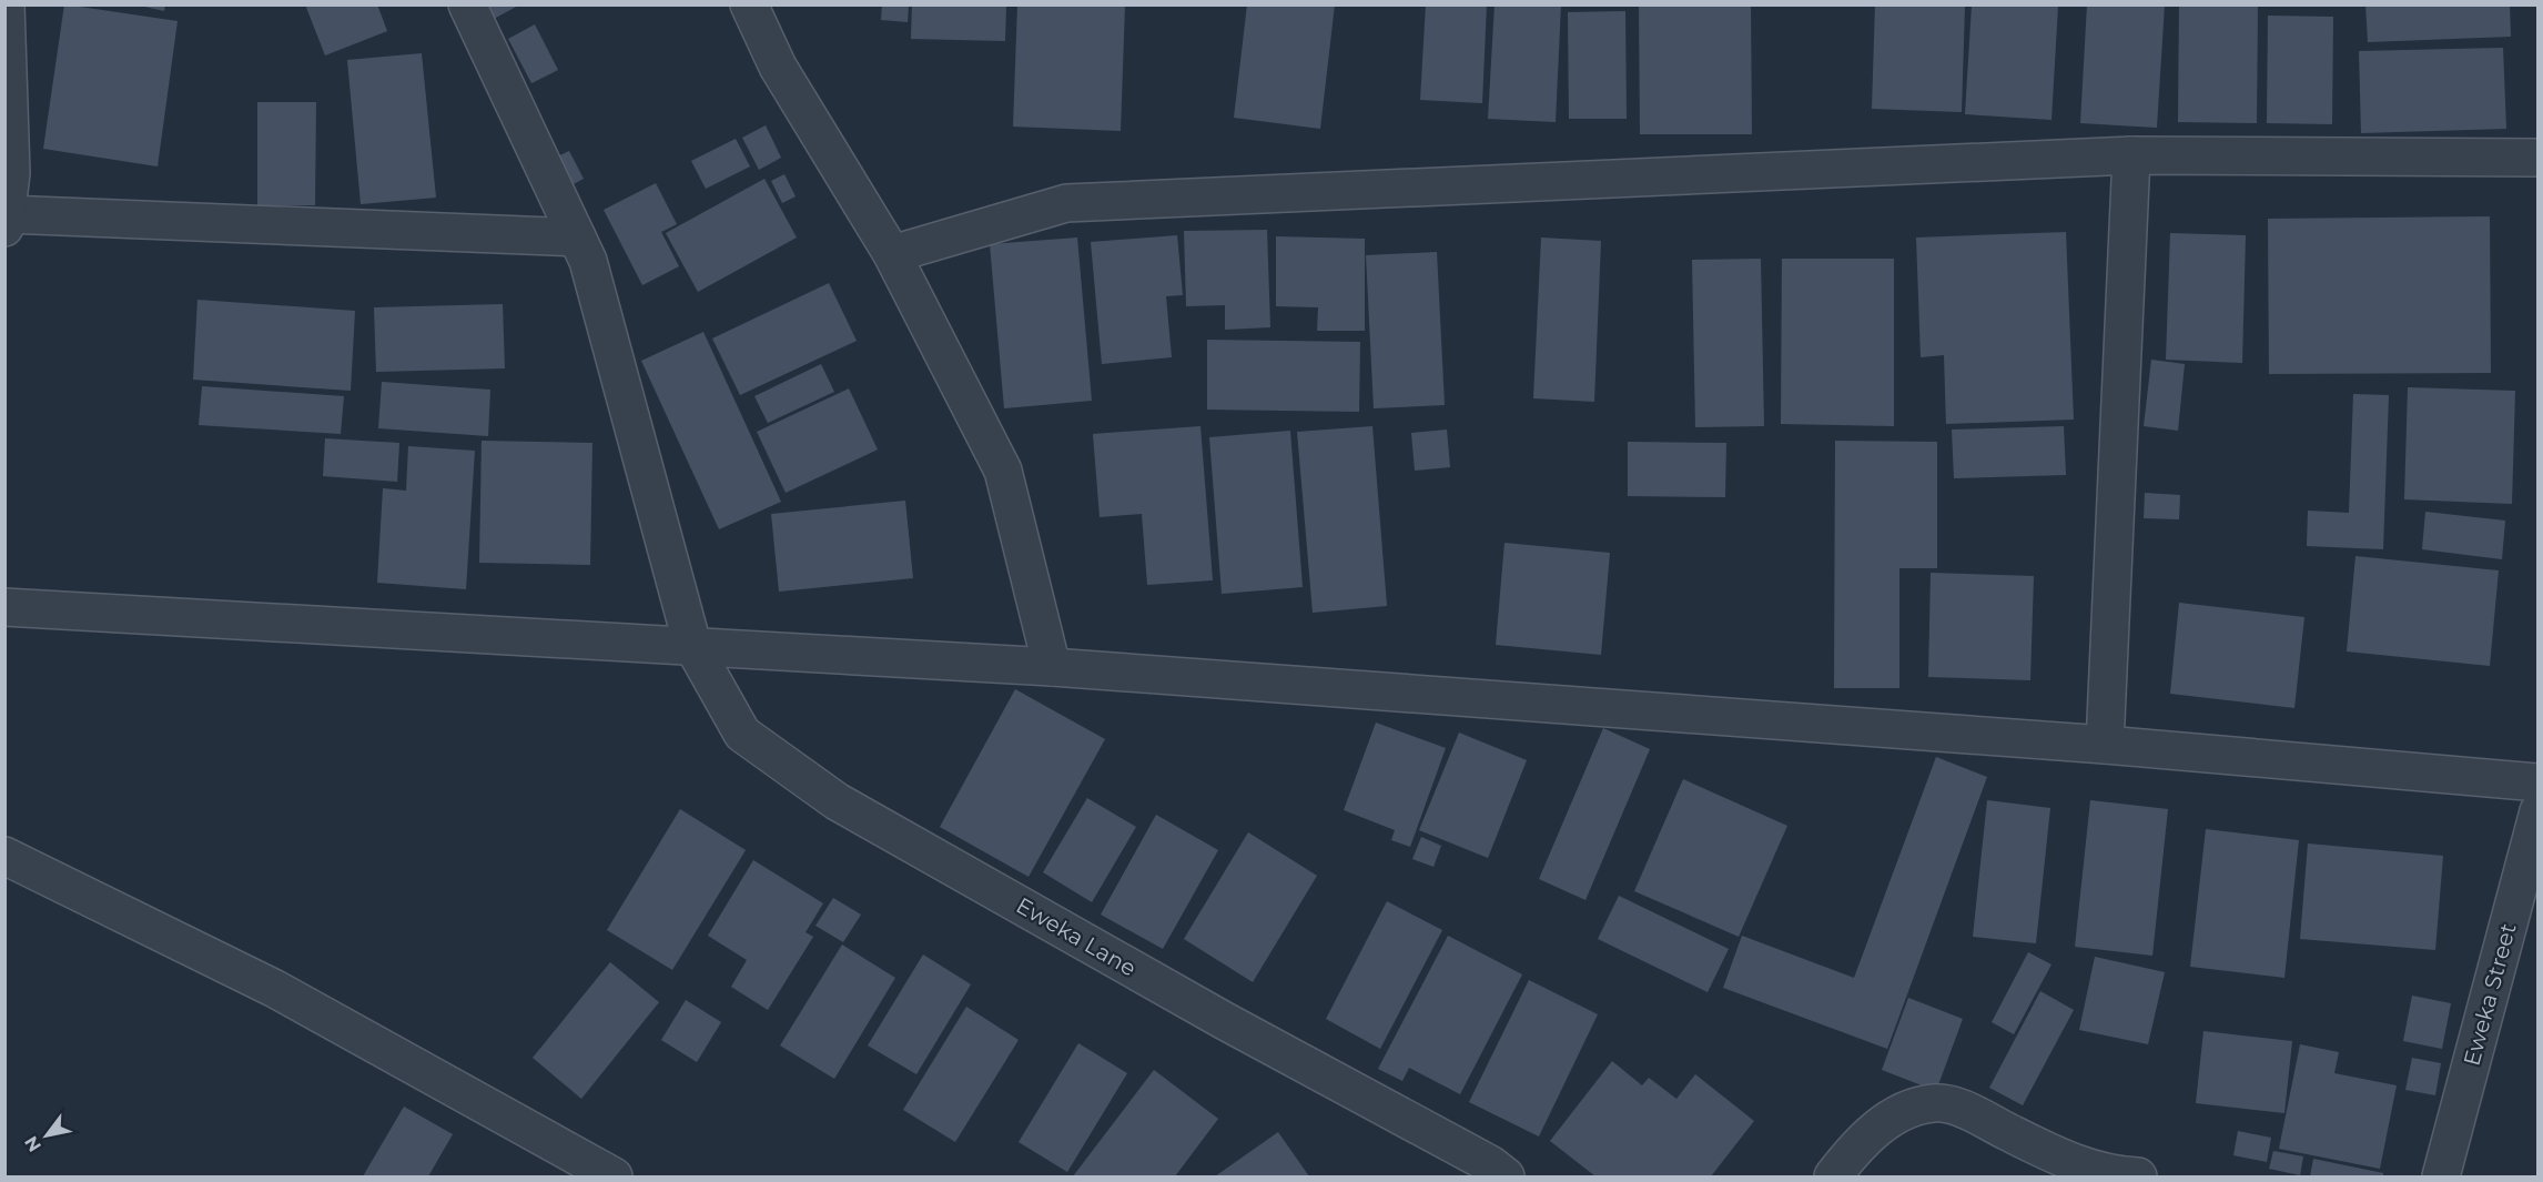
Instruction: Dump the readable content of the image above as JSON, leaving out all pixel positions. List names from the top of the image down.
{
  "streets": {
    "street": ["Eweka Lane", "Eweka Street"]
  },
  "north": "bottom left"
}
